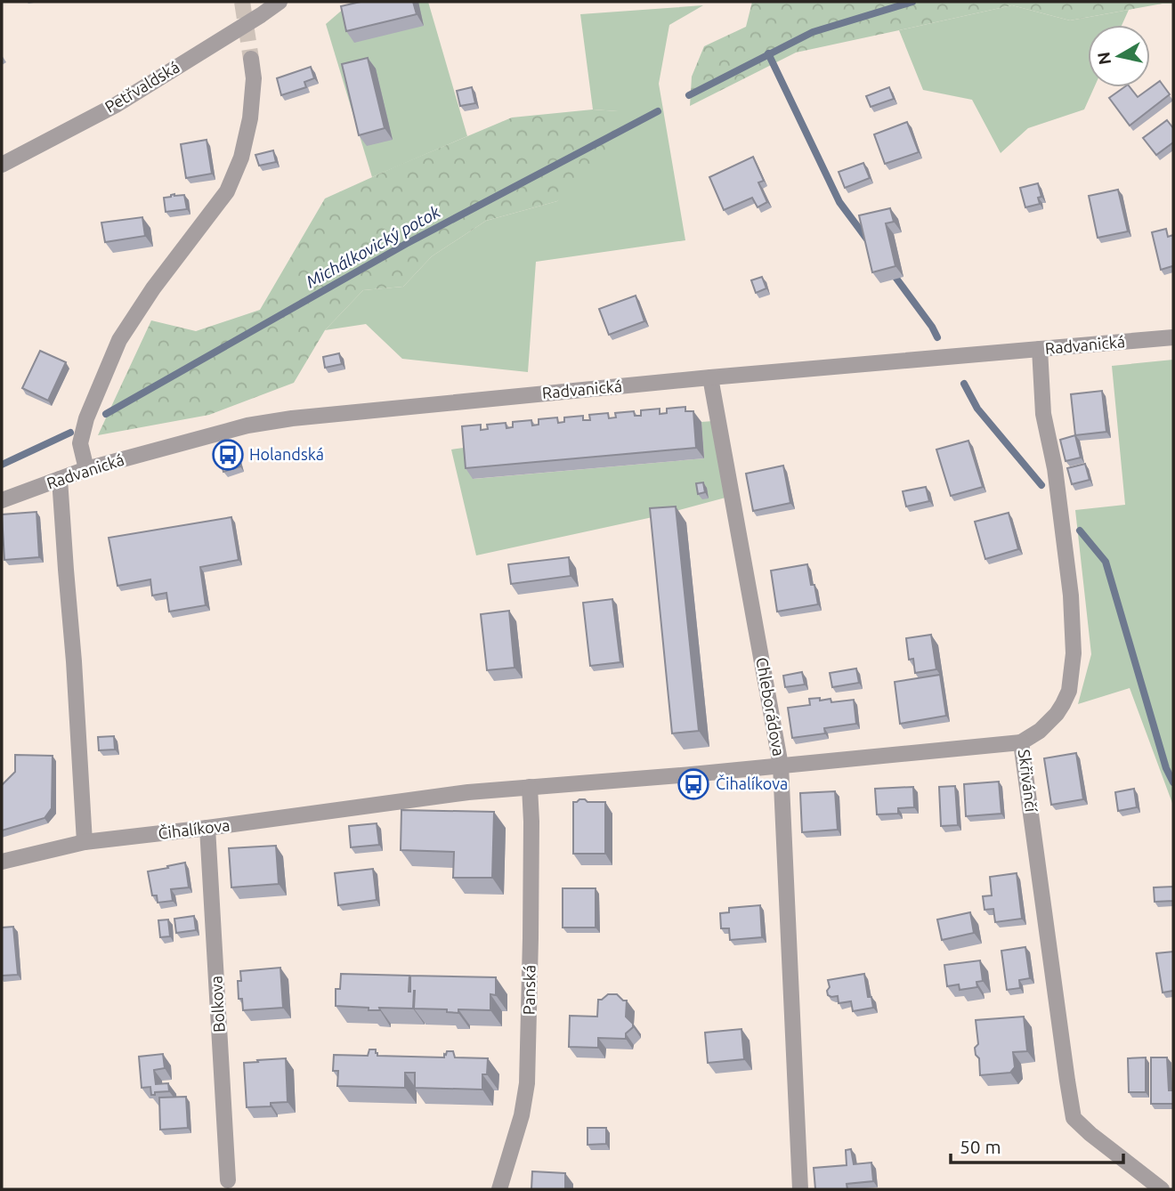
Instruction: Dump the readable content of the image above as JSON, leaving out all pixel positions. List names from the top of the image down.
{
  "streets": {
    "street": [
      "Petřvaldská",
      "Radvanická",
      "Chleborádova",
      "Skřivánčí",
      "Čihalíkova",
      "Panská",
      "Bolkova"
    ]
  },
  "crossings": [
    ["Radvanická", "Chleborádova"],
    ["Radvanická", "Skřivánčí"],
    ["Chleborádova", "Čihalíkova"],
    ["Skřivánčí", "Čihalíkova"],
    ["Čihalíkova", "Panská"],
    ["Čihalíkova", "Bolkova"]
  ],
  "water": ["Michálkovický potok"],
  "places": {
    "bus stop": ["Holandská", "Čihalíkova"]
  },
  "scale_bar": "50 m",
  "north": "left"
}
